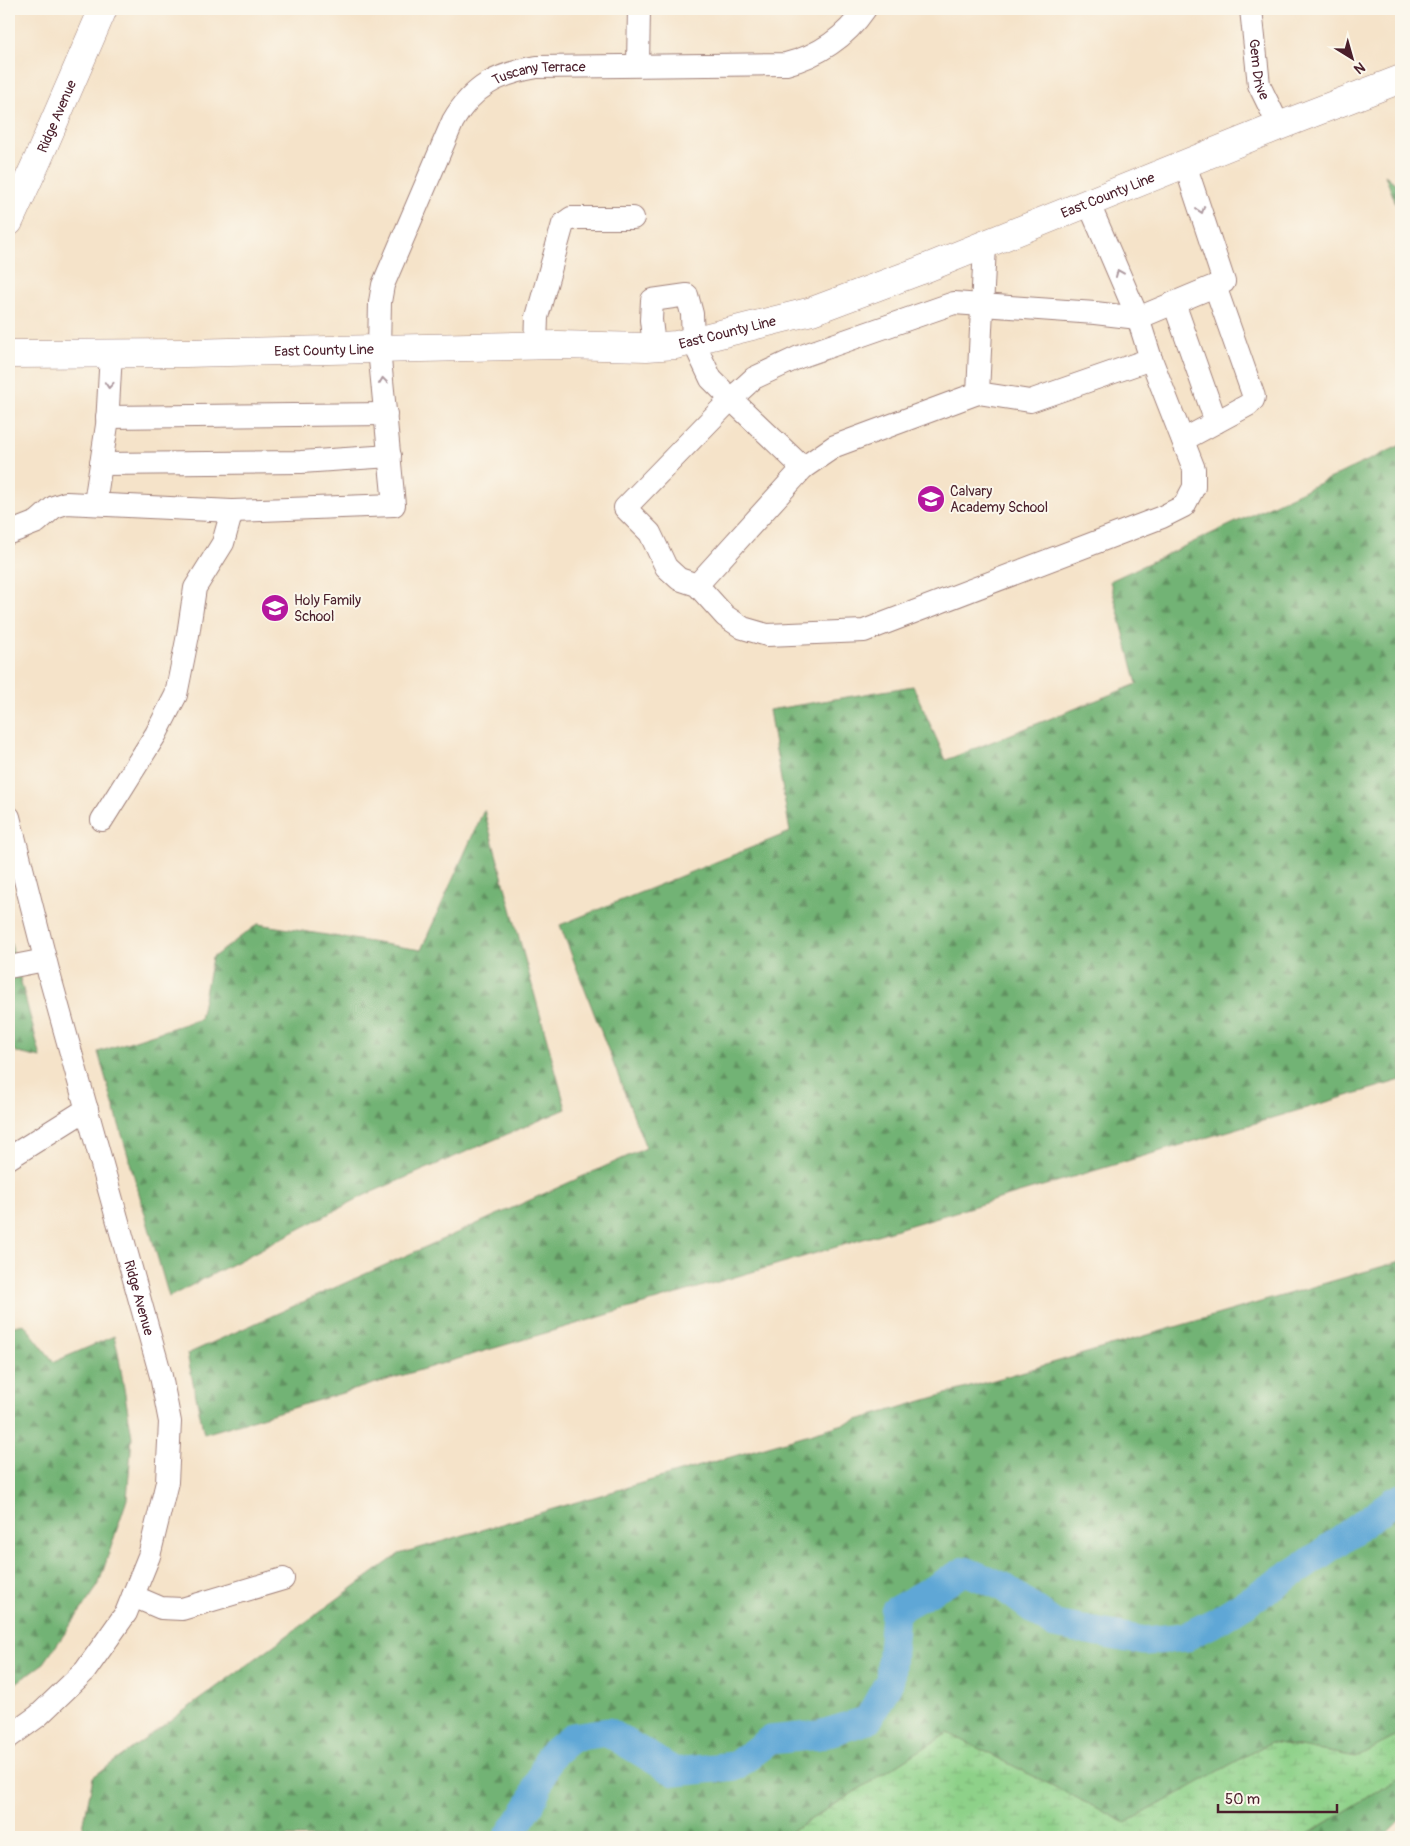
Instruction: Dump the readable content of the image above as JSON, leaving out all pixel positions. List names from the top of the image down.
{
  "streets": {
    "main road": ["Ridge Avenue", "East County Line"],
    "street": ["Gem Drive", "Tuscany Terrace"]
  },
  "crossings": [
    ["Gem Drive", "East County Line"],
    ["Tuscany Terrace", "East County Line"]
  ],
  "places": {
    "school or university": ["Calvary Academy School", "Holy Family School"]
  },
  "scale_bar": "50 m",
  "north": "bottom right"
}
